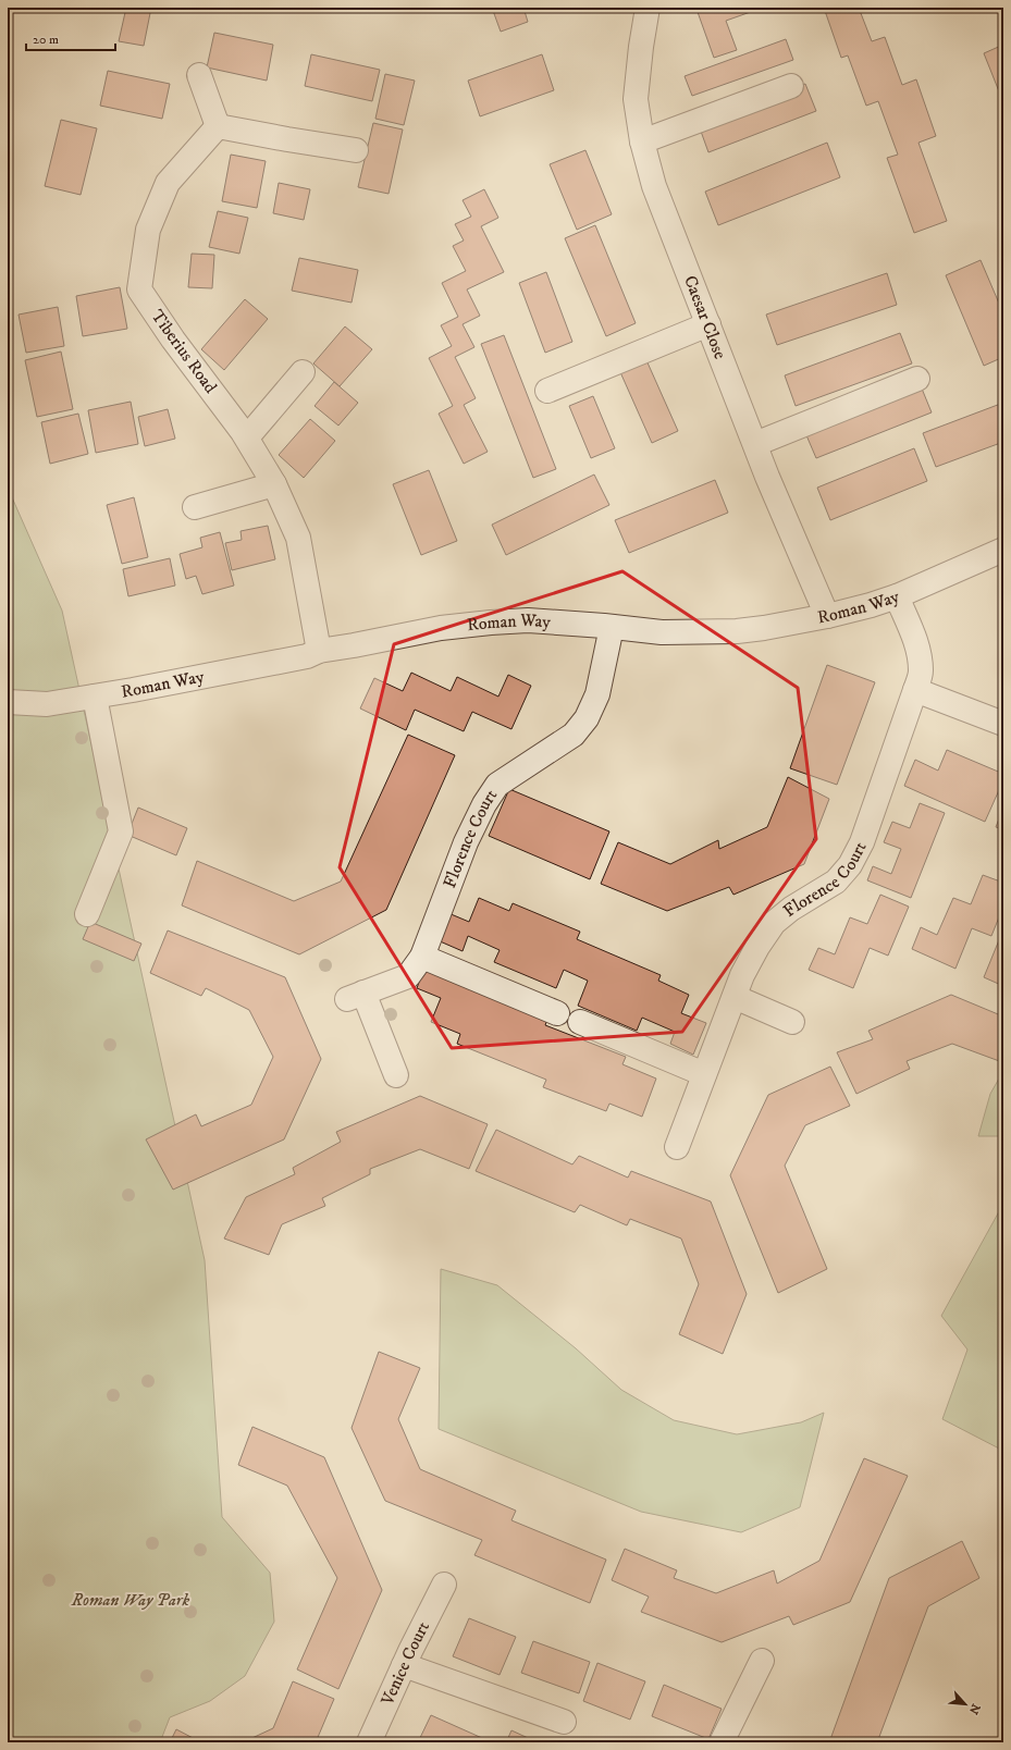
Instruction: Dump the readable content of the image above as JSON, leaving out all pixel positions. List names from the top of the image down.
{
  "streets": {
    "street": [
      "Caesar Close",
      "Tiberius Road",
      "Roman Way",
      "Florence Court",
      "Venice Court"
    ]
  },
  "crossings": [
    ["Caesar Close", "Roman Way"],
    ["Tiberius Road", "Roman Way"],
    ["Roman Way", "Florence Court"]
  ],
  "parks": ["Roman Way Park"],
  "scale_bar": "20 m",
  "north": "bottom right"
}
